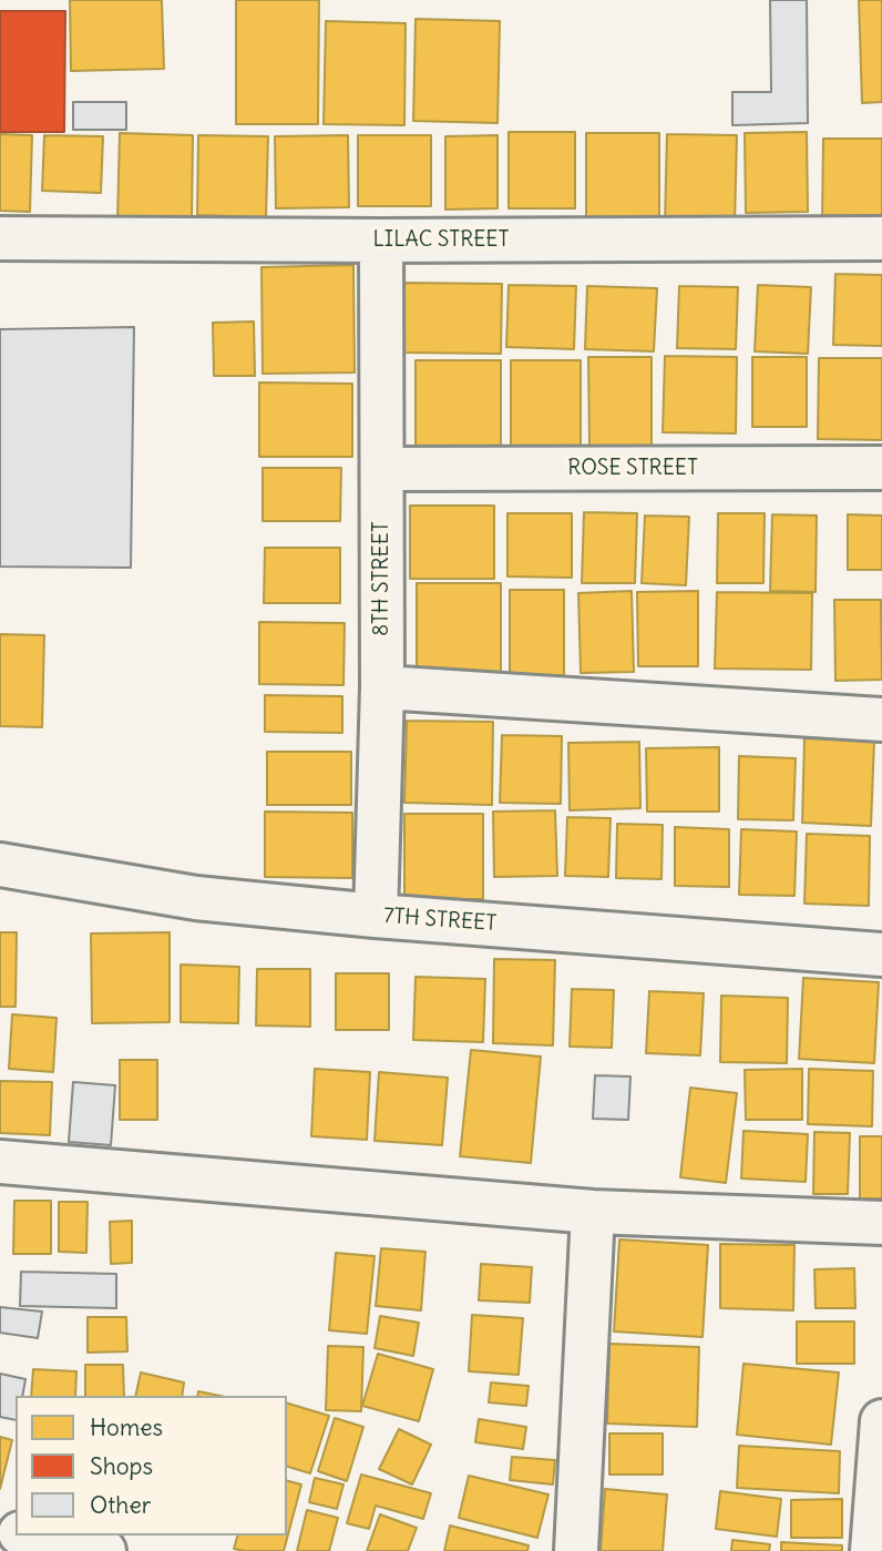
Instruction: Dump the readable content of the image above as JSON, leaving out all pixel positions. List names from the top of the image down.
{
  "streets": {
    "street": [
      "LILAC STREET",
      "ROSE STREET",
      "8TH STREET",
      "7TH STREET"
    ]
  },
  "crossings": [
    ["LILAC STREET", "8TH STREET"],
    ["ROSE STREET", "8TH STREET"],
    ["8TH STREET", "7TH STREET"]
  ],
  "legend": ["Homes", "Shops", "Other"]
}
